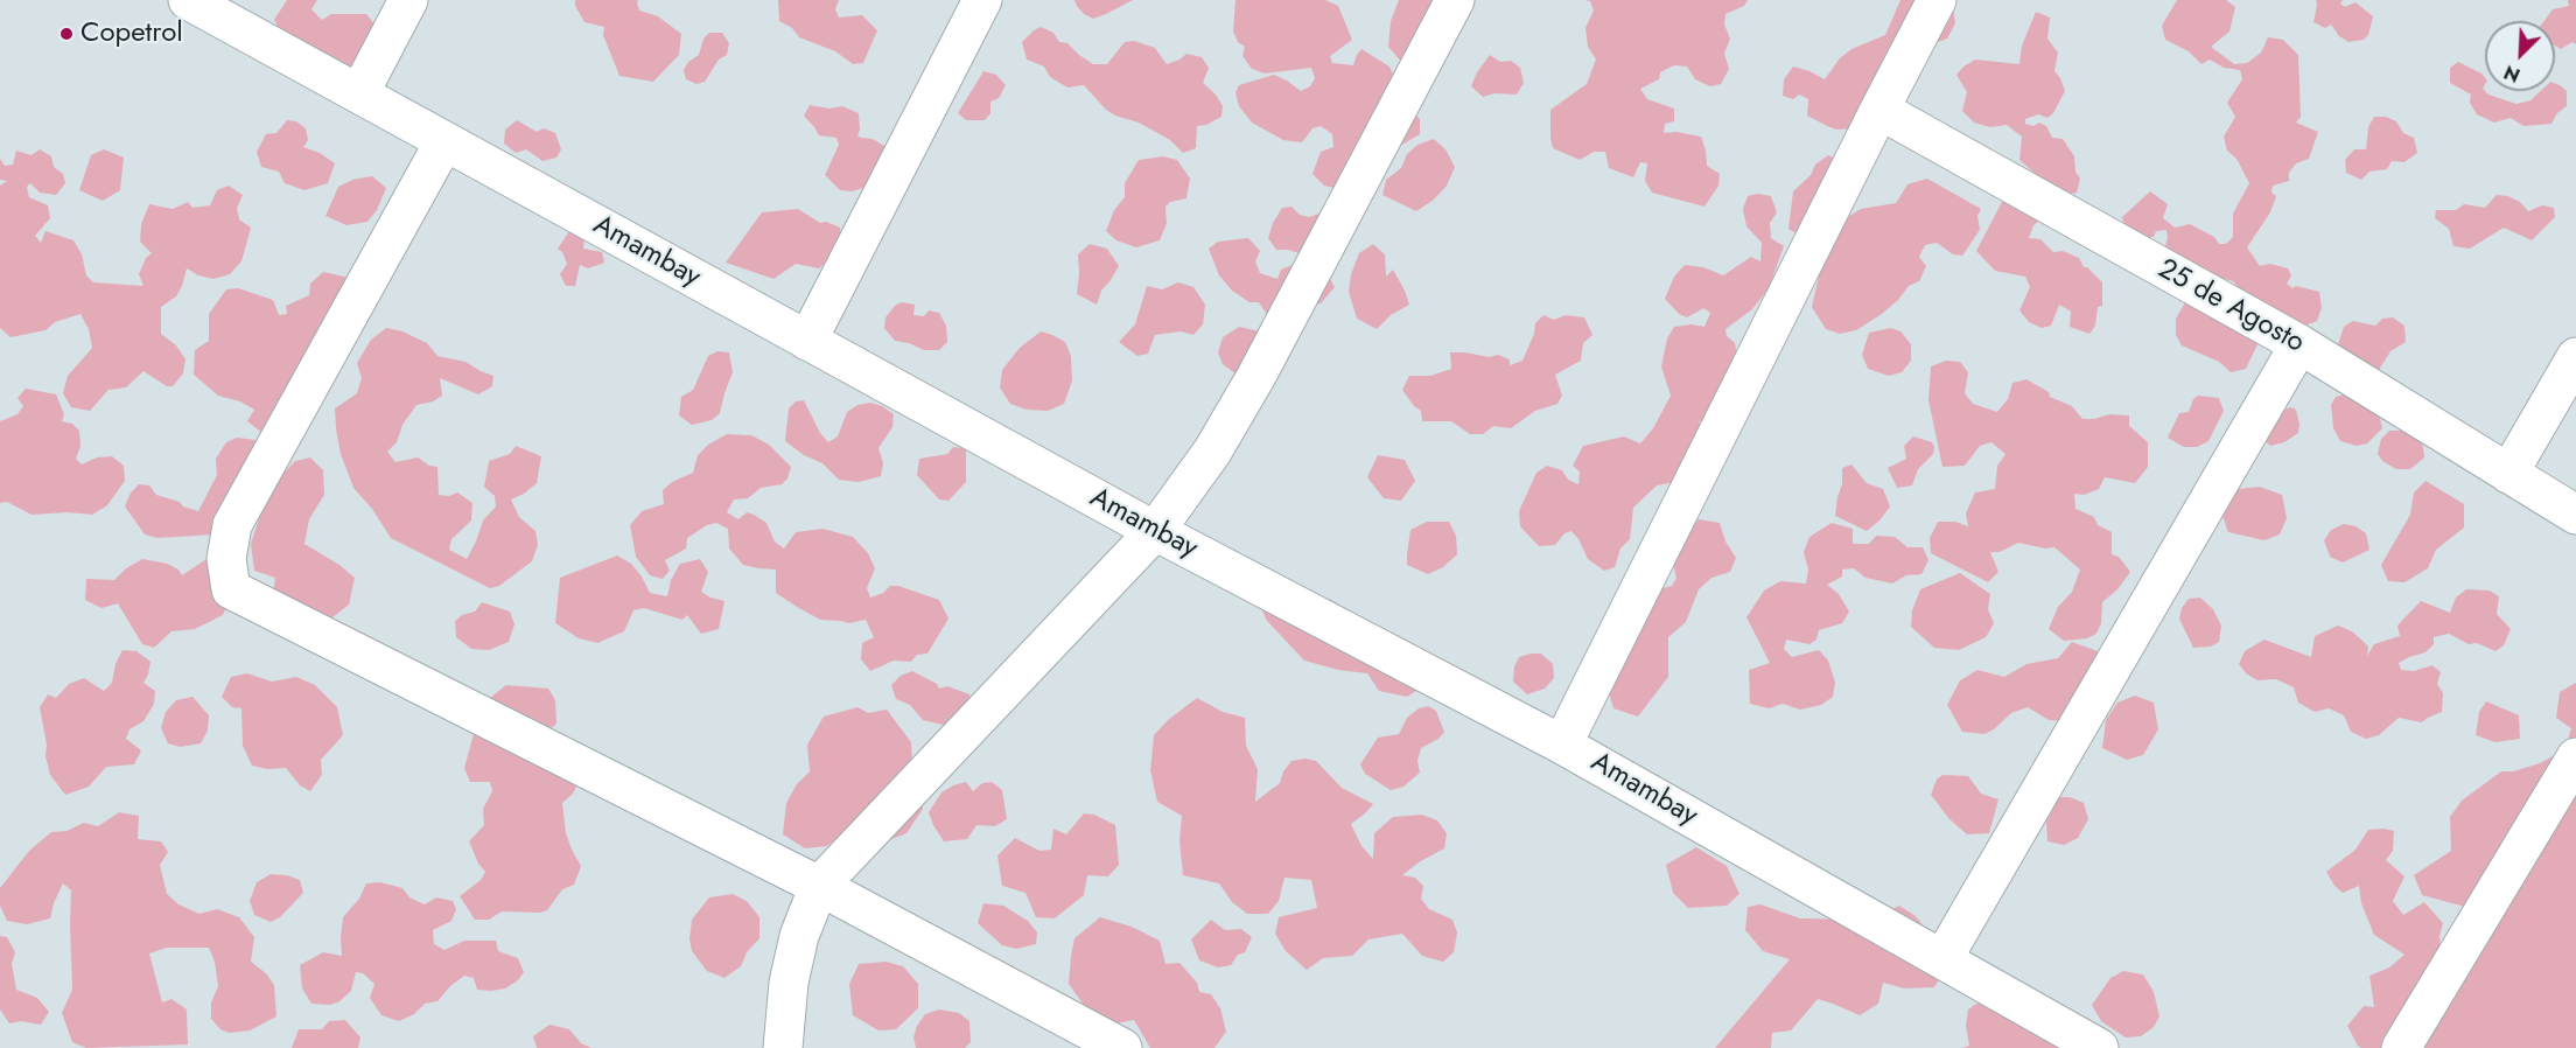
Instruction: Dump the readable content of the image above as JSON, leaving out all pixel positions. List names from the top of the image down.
{
  "streets": {
    "street": ["Amambay", "25 de Agosto"]
  },
  "places": ["Copetrol"],
  "north": "bottom left"
}
